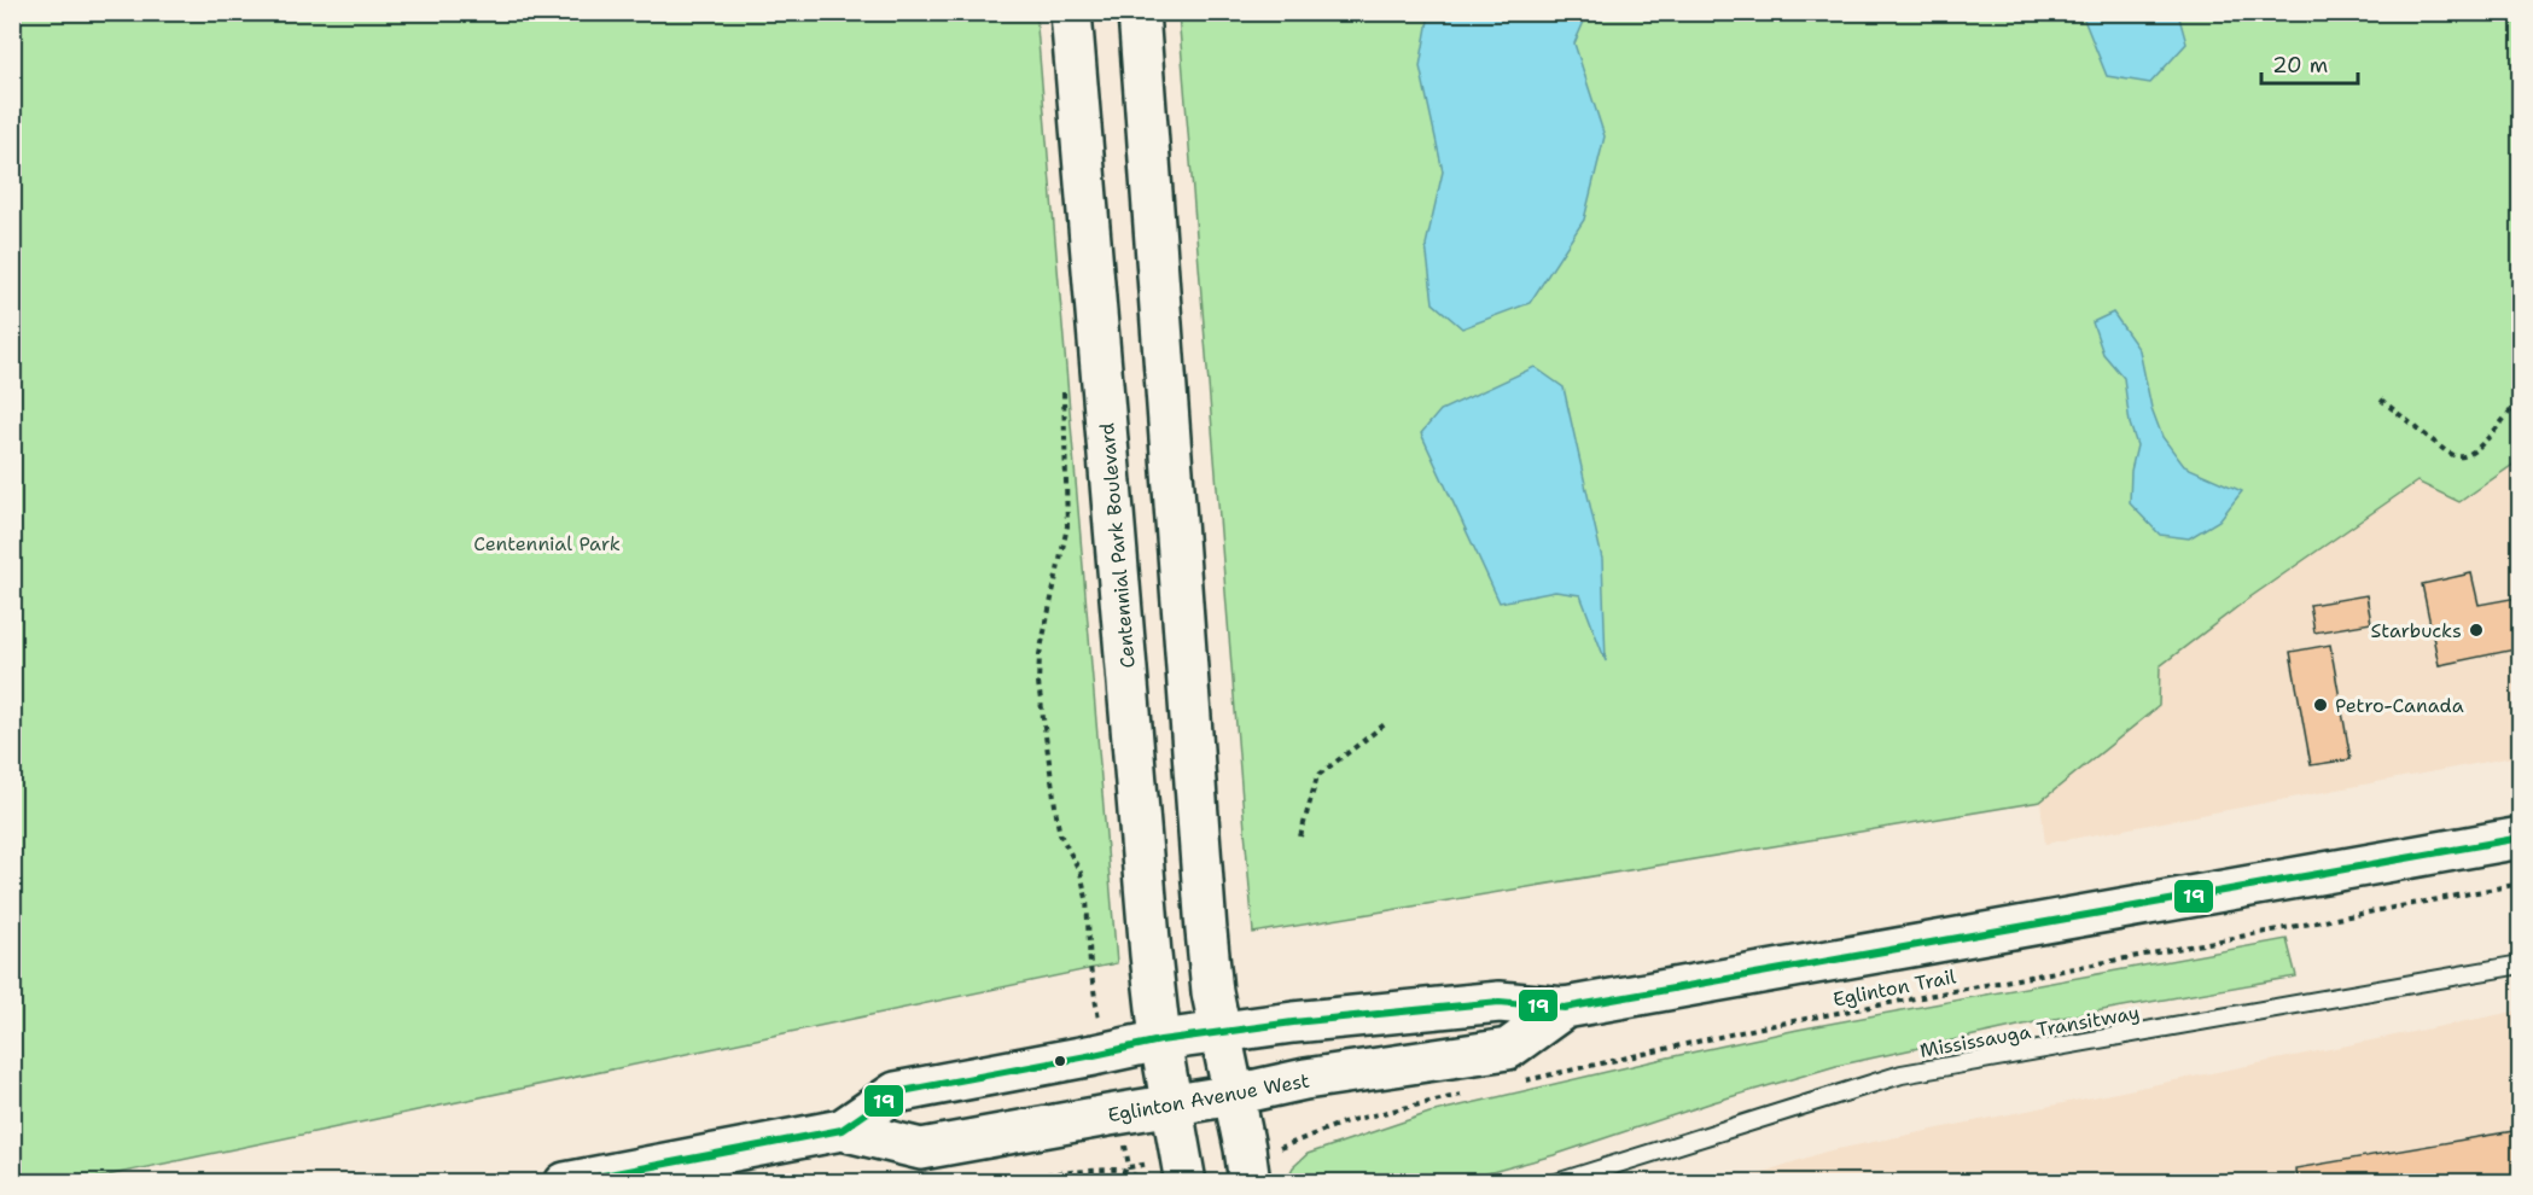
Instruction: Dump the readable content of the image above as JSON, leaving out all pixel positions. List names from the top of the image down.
{
  "streets": {
    "main road": ["Centennial Park Boulevard", "Eglinton Avenue West"],
    "lane": ["Mississauga Transitway"],
    "path": ["Eglinton Trail"]
  },
  "crossings": [
    ["Centennial Park Boulevard", "Eglinton Avenue West"]
  ],
  "parks": ["Centennial Park"],
  "places": ["Starbucks", "Petro-Canada"],
  "lines": ["transit line 19"],
  "scale_bar": "20 m"
}
